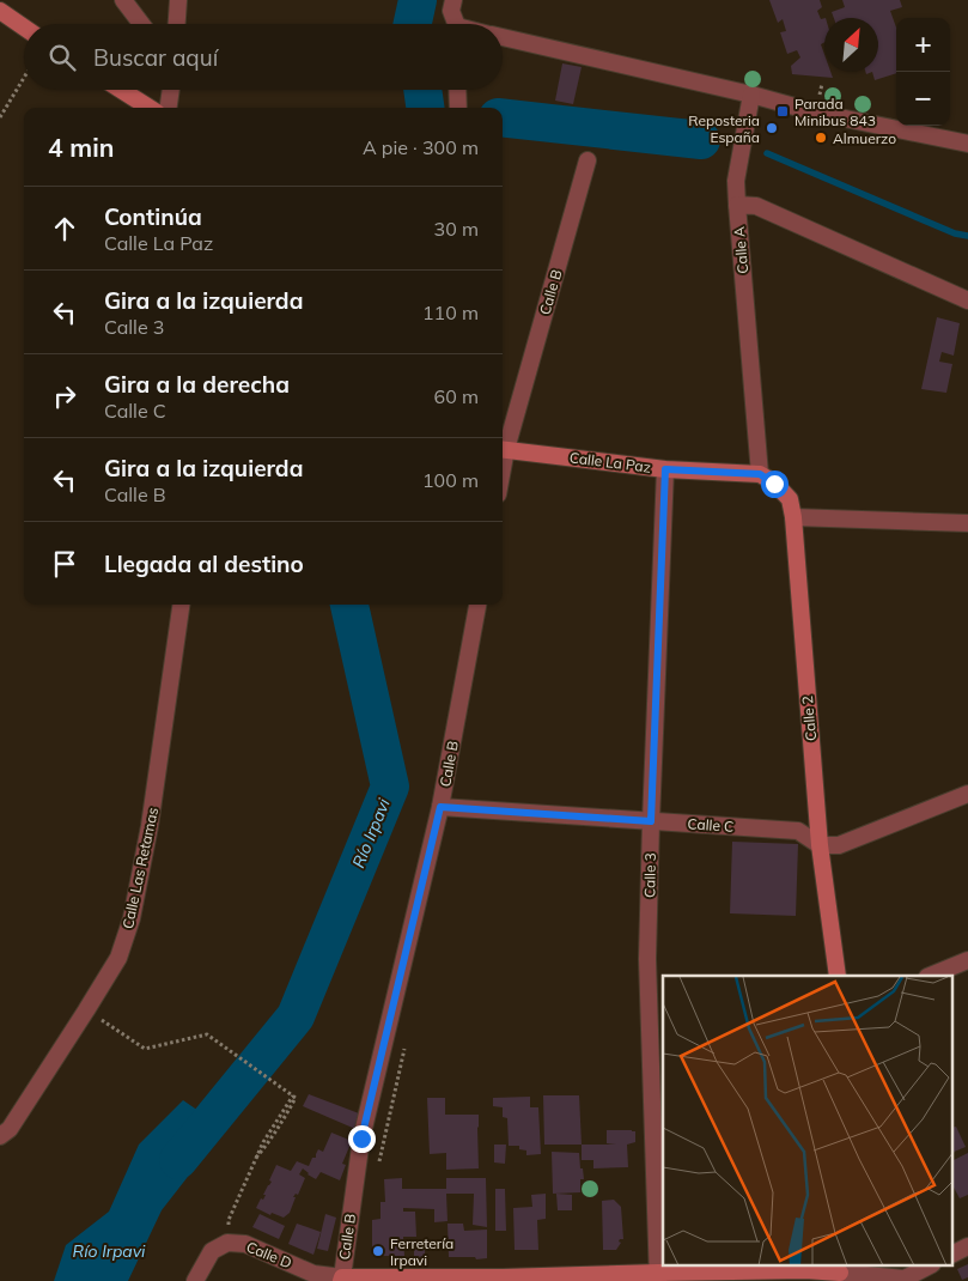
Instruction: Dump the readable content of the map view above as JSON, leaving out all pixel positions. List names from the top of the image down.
{
  "streets": {
    "main road": ["Calle La Paz", "Calle 2", "Calle D"],
    "street": [
      "Calle A",
      "Calle B",
      "Calle C",
      "Calle Las Retamas",
      "Calle 3"
    ]
  },
  "crossings": [
    ["Calle A", "Calle La Paz"],
    ["Calle A", "Calle 2"],
    ["Calle B", "Calle La Paz"],
    ["Calle B", "Calle C"],
    ["Calle B", "Calle D"],
    ["Calle La Paz", "Calle 2"],
    ["Calle La Paz", "Calle 3"],
    ["Calle 2", "Calle C"],
    ["Calle C", "Calle 3"],
    ["Calle 3", "Calle D"]
  ],
  "water": ["Río Irpavi"],
  "places": {
    "transit": ["Parada Minibus 843"],
    "other": ["Reposteria España", "Almuerzo", "Ferretería Irpavi"]
  },
  "north": "top right",
  "page": {
    "map_buttons": ["+", "−"],
    "search": "Buscar aquí",
    "heading": ["4 min", "A pie · 300 m"],
    "list": [
      ["Continúa", "Calle La Paz", "30 m"],
      ["Gira a la izquierda", "Calle 3", "110 m"],
      ["Gira a la derecha", "Calle C", "60 m"],
      ["Gira a la izquierda", "Calle B", "100 m"],
      "Llegada al destino"
    ]
  }
}
